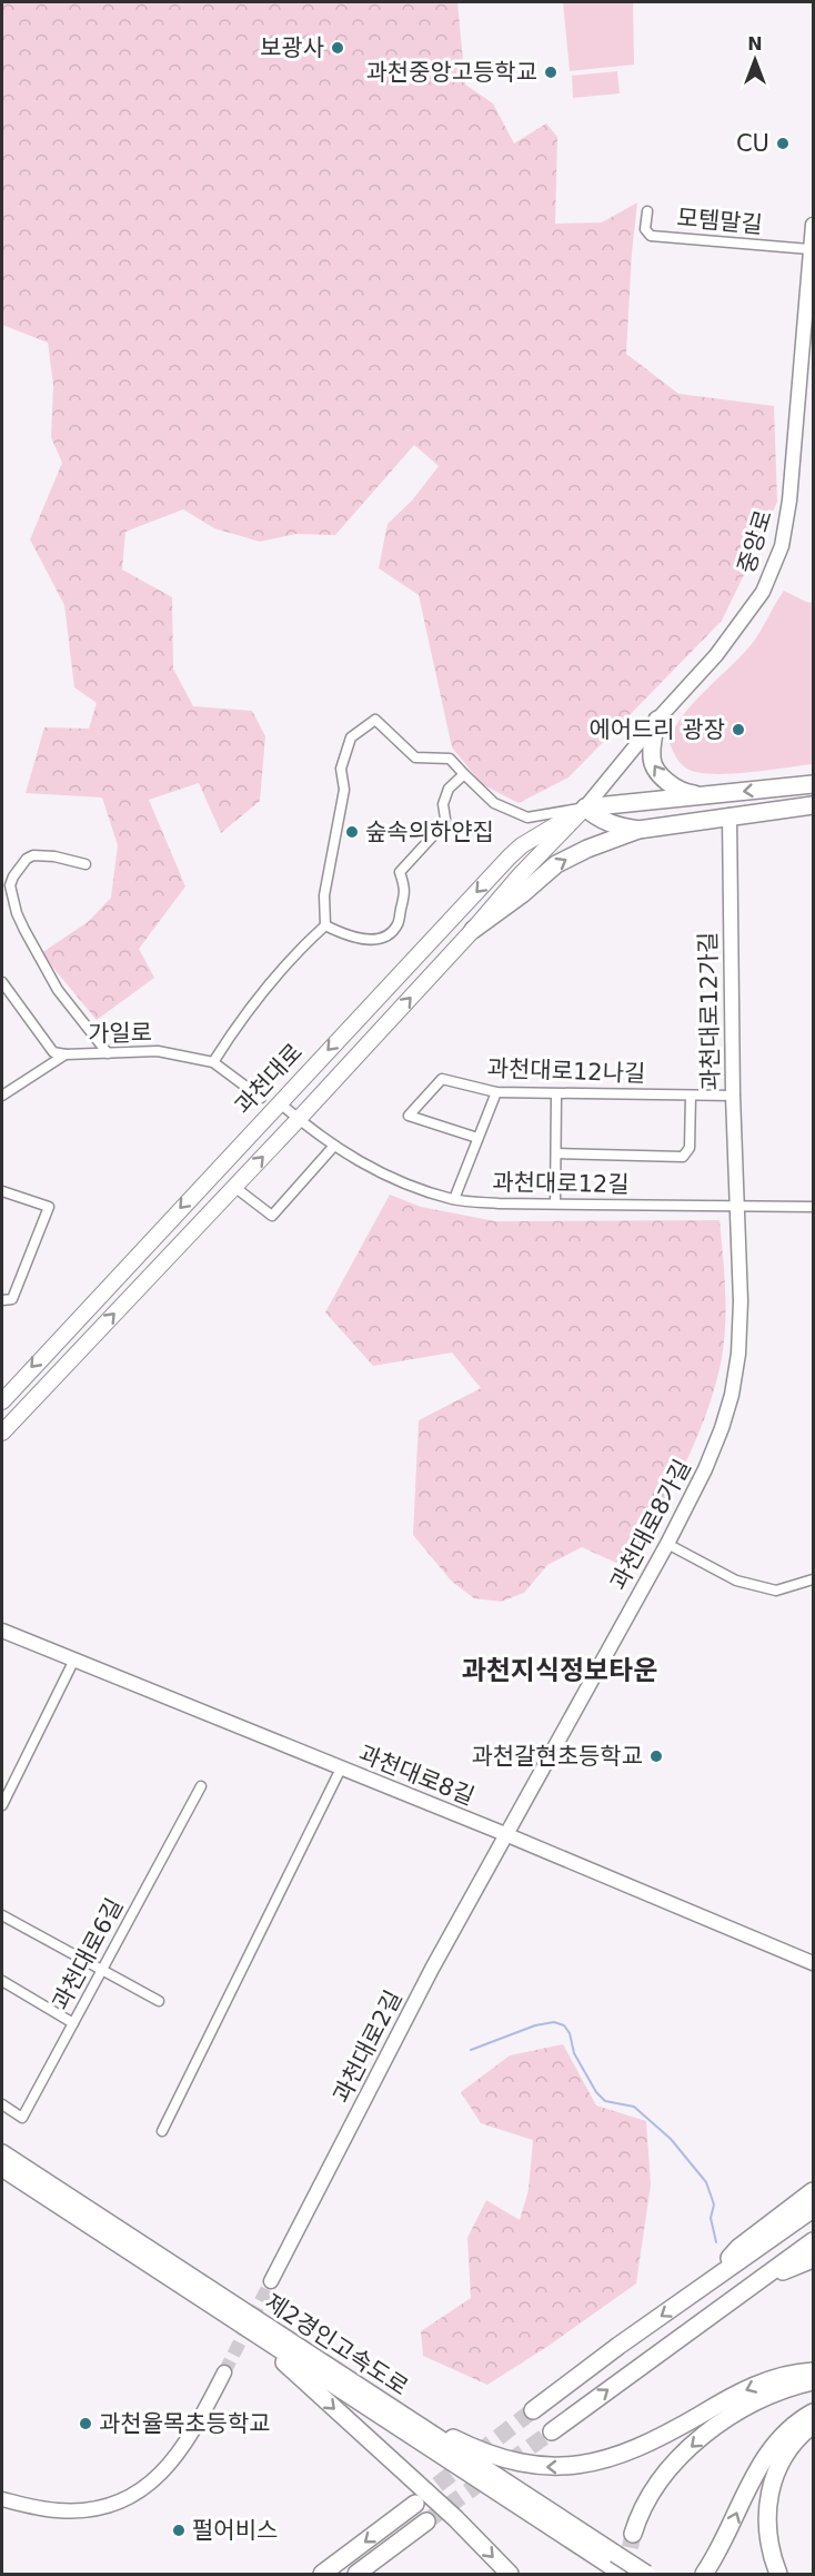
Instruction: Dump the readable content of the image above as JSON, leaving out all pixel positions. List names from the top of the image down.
{
  "streets": {
    "highway": ["제2경인고속도로"],
    "main road": ["과천대로"],
    "street": [
      "모템말길",
      "중앙로",
      "과천대로12가길",
      "가일로",
      "과천대로12나길",
      "과천대로12길",
      "과천대로8가길",
      "과천대로8길",
      "과천대로6길",
      "과천대로2길"
    ]
  },
  "crossings": [
    ["모템말길", "중앙로"],
    ["중앙로", "과천대로"],
    ["과천대로12가길", "과천대로12나길"],
    ["과천대로12가길", "과천대로12길"],
    ["과천대로12가길", "과천대로8가길"],
    ["과천대로", "과천대로12길"],
    ["과천대로12길", "과천대로8가길"],
    ["과천대로8가길", "과천대로8길"],
    ["과천대로8가길", "과천대로2길"],
    ["과천대로8길", "과천대로2길"]
  ],
  "districts": ["과천지식정보타운"],
  "places": [
    "보광사",
    "과천중앙고등학교",
    "CU",
    "에어드리 광장",
    "숲속의하얀집",
    "과천갈현초등학교",
    "과천율목초등학교",
    "펄어비스"
  ],
  "north": "top"
}
